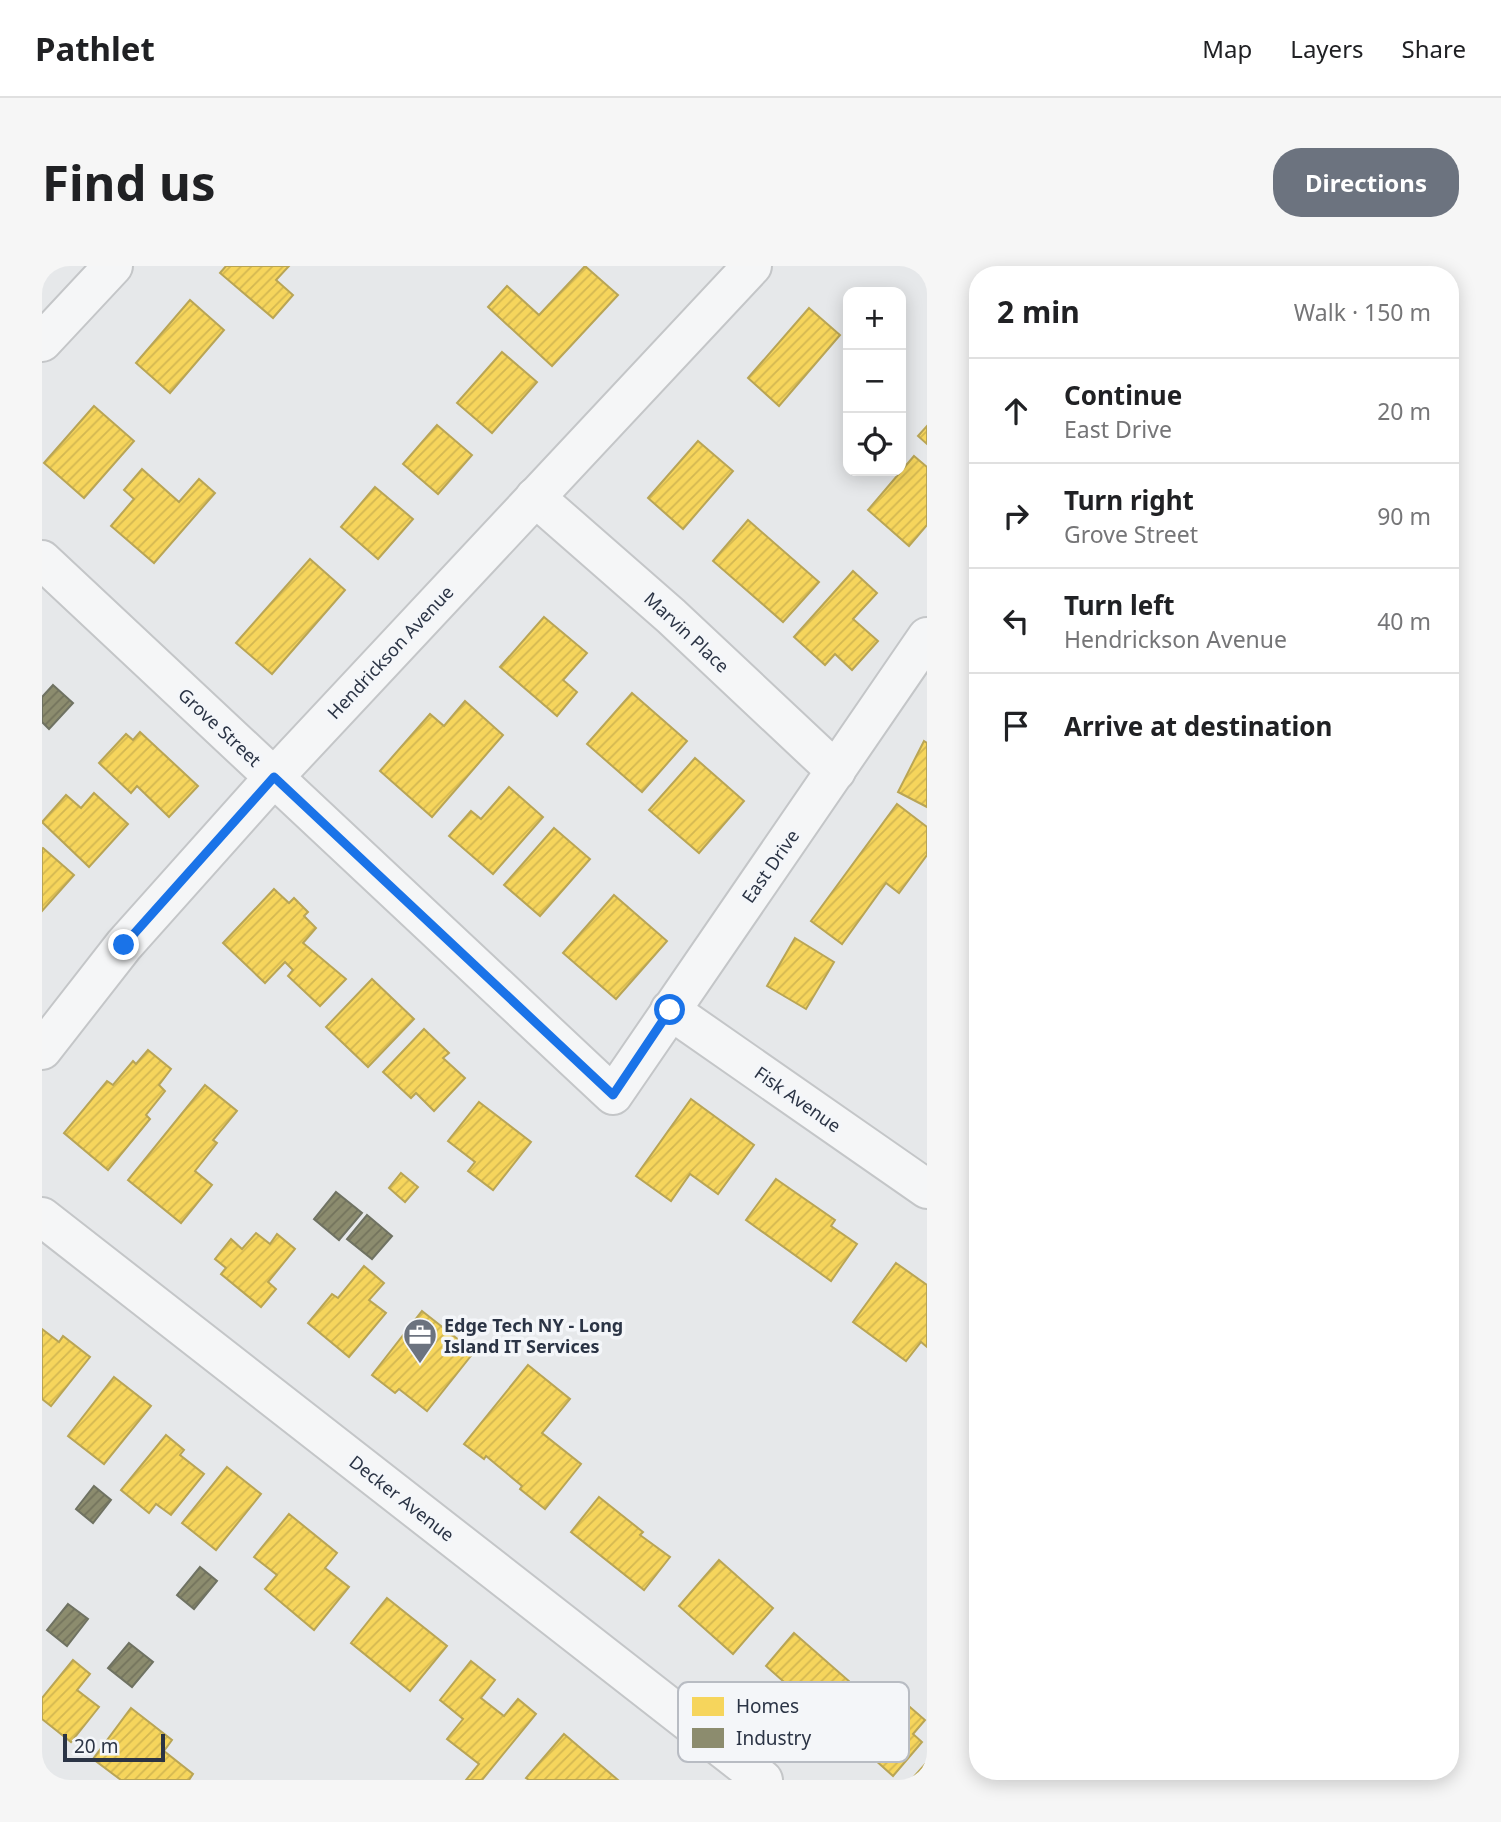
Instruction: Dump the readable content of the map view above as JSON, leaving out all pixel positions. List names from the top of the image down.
{
  "streets": {
    "street": [
      "Marvin Place",
      "Hendrickson Avenue",
      "Grove Street",
      "East Drive",
      "Fisk Avenue",
      "Decker Avenue"
    ]
  },
  "crossings": [
    ["Marvin Place", "Hendrickson Avenue"],
    ["Marvin Place", "East Drive"],
    ["Hendrickson Avenue", "Grove Street"],
    ["Grove Street", "East Drive"],
    ["East Drive", "Fisk Avenue"]
  ],
  "places": {
    "office": ["Edge Tech NY - Long Island IT Services"]
  },
  "legend": ["Homes", "Industry"],
  "scale_bar": "20 m",
  "page": {
    "header": "Pathlet",
    "nav": ["Map", "Layers", "Share"],
    "buttons": "Directions",
    "title": "Find us",
    "heading": ["2 min", "Walk · 150 m"],
    "map_buttons": ["+", "−"],
    "list": [
      ["Continue", "East Drive", "20 m"],
      ["Turn right", "Grove Street", "90 m"],
      ["Turn left", "Hendrickson Avenue", "40 m"],
      "Arrive at destination"
    ],
    "scale": "20 m"
  }
}
